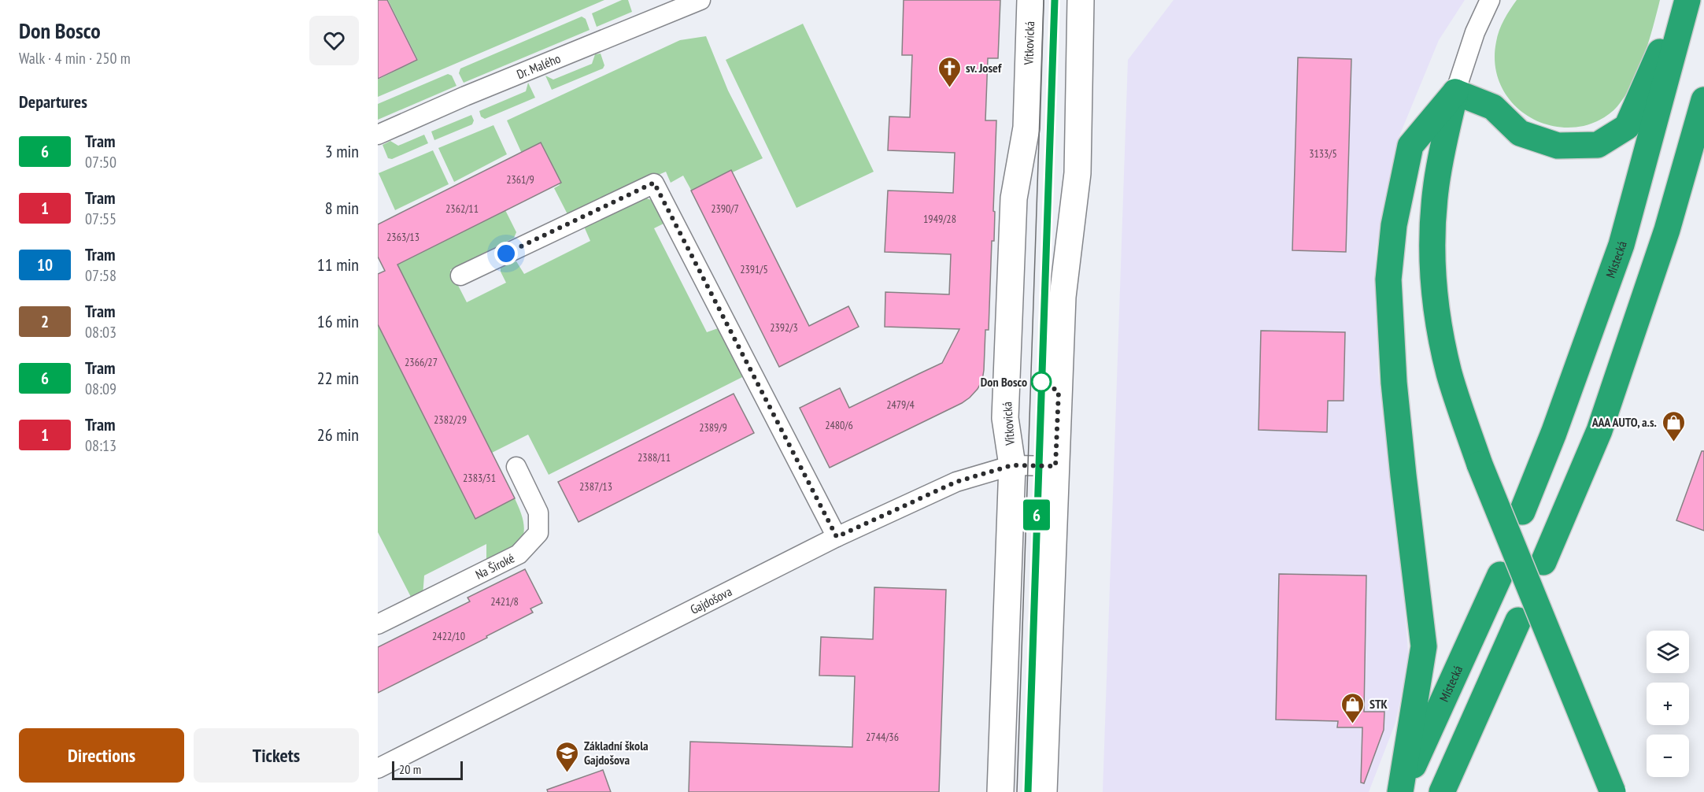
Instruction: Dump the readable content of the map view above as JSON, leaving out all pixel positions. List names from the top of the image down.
{
  "streets": {
    "highway": ["Místecká"],
    "street": [
      "Vítkovická",
      "Dr. Malého",
      "Na Široké",
      "Gajdošova"
    ]
  },
  "crossings": [
    ["Vítkovická", "Gajdošova"]
  ],
  "places": {
    "church": ["sv. Josef"],
    "other": ["Don Bosco"],
    "shop": ["AAA AUTO, a.s.", "STK"],
    "school or university": ["Základní škola Gajdošova"]
  },
  "lines": ["tram line 6"],
  "house_numbers": [
    "3133/5",
    "2361/9",
    "2362/11",
    "2390/7",
    "1949/28",
    "2363/13",
    "2391/5",
    "2392/3",
    "2366/27",
    "2479/4",
    "2382/29",
    "2480/6",
    "2389/9",
    "2388/11",
    "2383/31",
    "2387/13",
    "2421/8",
    "2422/10",
    "2744/36"
  ],
  "scale_bar": "20 m",
  "page": {
    "heading": [
      ["Don Bosco", "Walk · 4 min · 250 m"],
      "Departures"
    ],
    "on_map": "6",
    "list": [
      {
        "mark": "6",
        "name": "Tram",
        "note": "07:50",
        "value": "3 min"
      },
      {
        "mark": "1",
        "name": "Tram",
        "note": "07:55",
        "value": "8 min"
      },
      {
        "mark": "10",
        "name": "Tram",
        "note": "07:58",
        "value": "11 min"
      },
      {
        "mark": "2",
        "name": "Tram",
        "note": "08:03",
        "value": "16 min"
      },
      {
        "mark": "6",
        "name": "Tram",
        "note": "08:09",
        "value": "22 min"
      },
      {
        "mark": "1",
        "name": "Tram",
        "note": "08:13",
        "value": "26 min"
      }
    ],
    "map_buttons": ["+", "−"],
    "buttons": ["Directions", "Tickets"],
    "scale": "20 m"
  }
}
